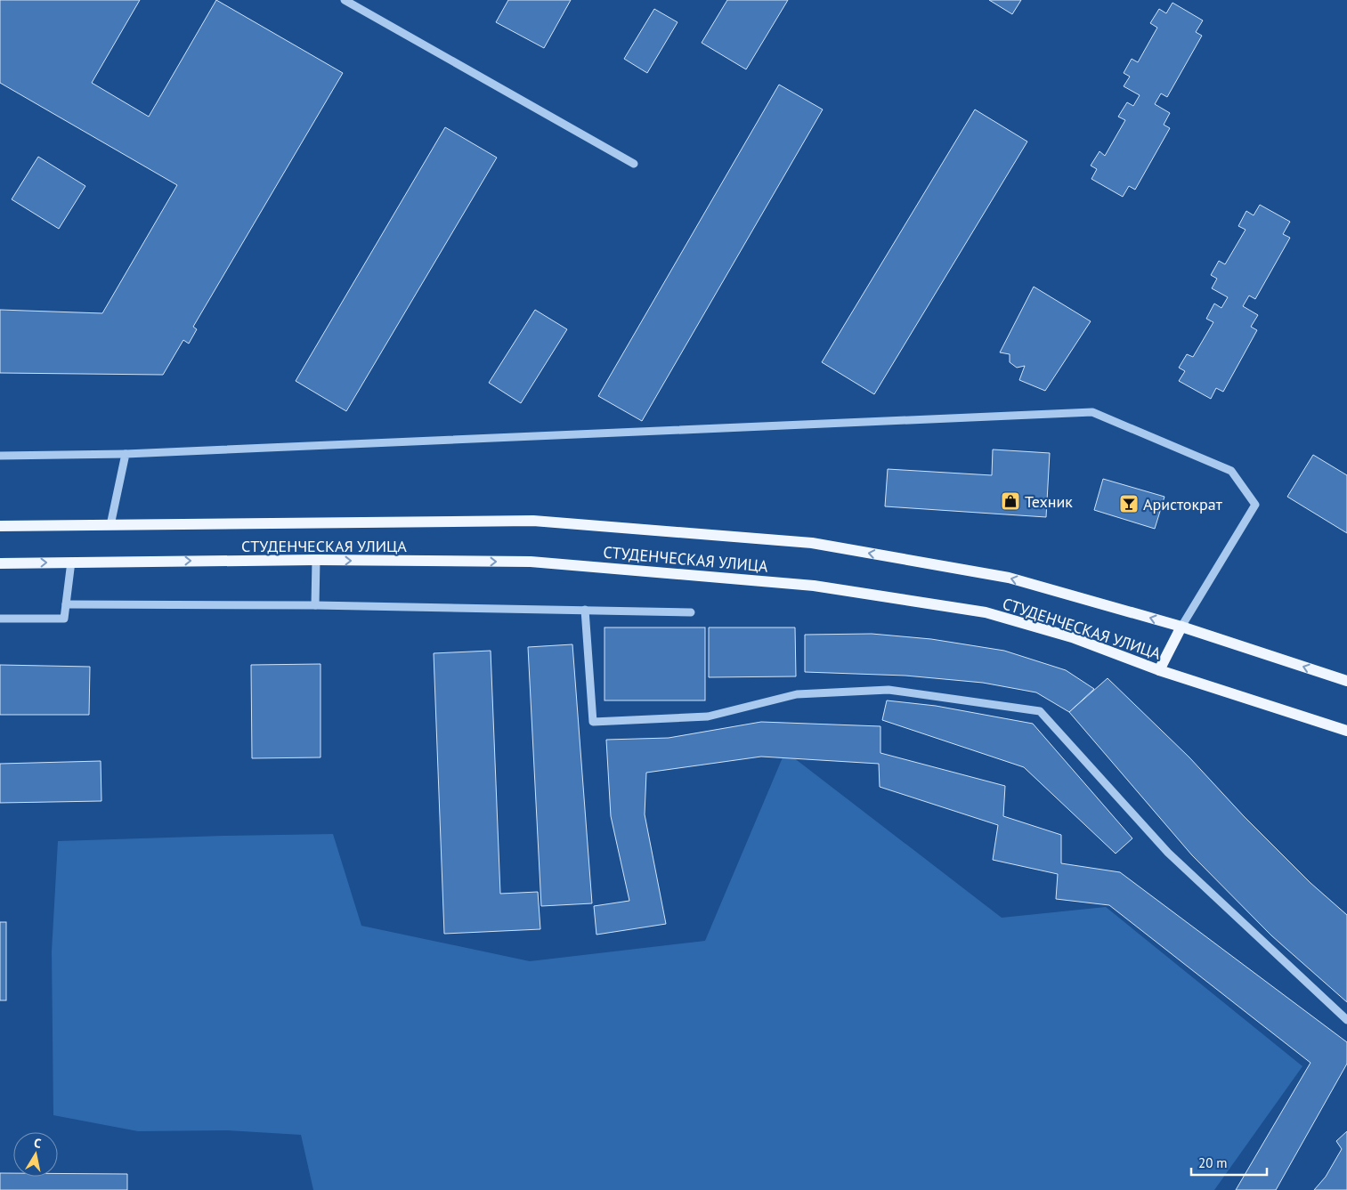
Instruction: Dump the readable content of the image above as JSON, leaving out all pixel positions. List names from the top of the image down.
{
  "streets": {
    "main road": ["СТУДЕНЧЕСКАЯ УЛИЦА"]
  },
  "places": {
    "shop": ["Техник"],
    "bar": ["Аристократ"]
  },
  "scale_bar": "20 m",
  "north": "top"
}
